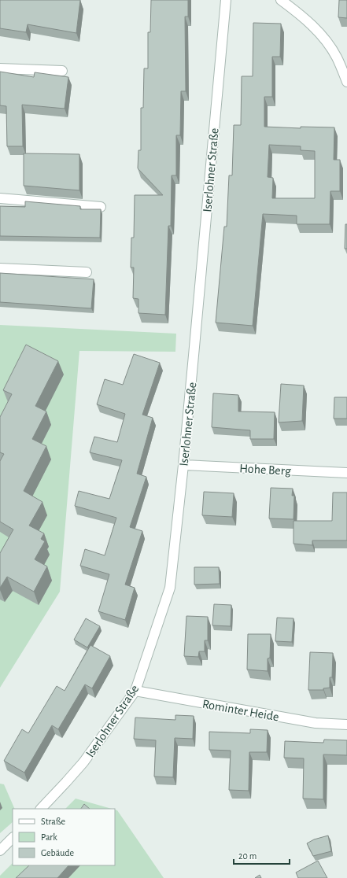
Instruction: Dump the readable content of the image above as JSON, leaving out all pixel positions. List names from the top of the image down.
{
  "streets": {
    "street": ["Iserlohner Straße", "Hohe Berg", "Rominter Heide"]
  },
  "crossings": [
    ["Iserlohner Straße", "Hohe Berg"],
    ["Iserlohner Straße", "Rominter Heide"]
  ],
  "legend": ["Straße", "Park", "Gebäude"],
  "scale_bar": "20 m"
}
